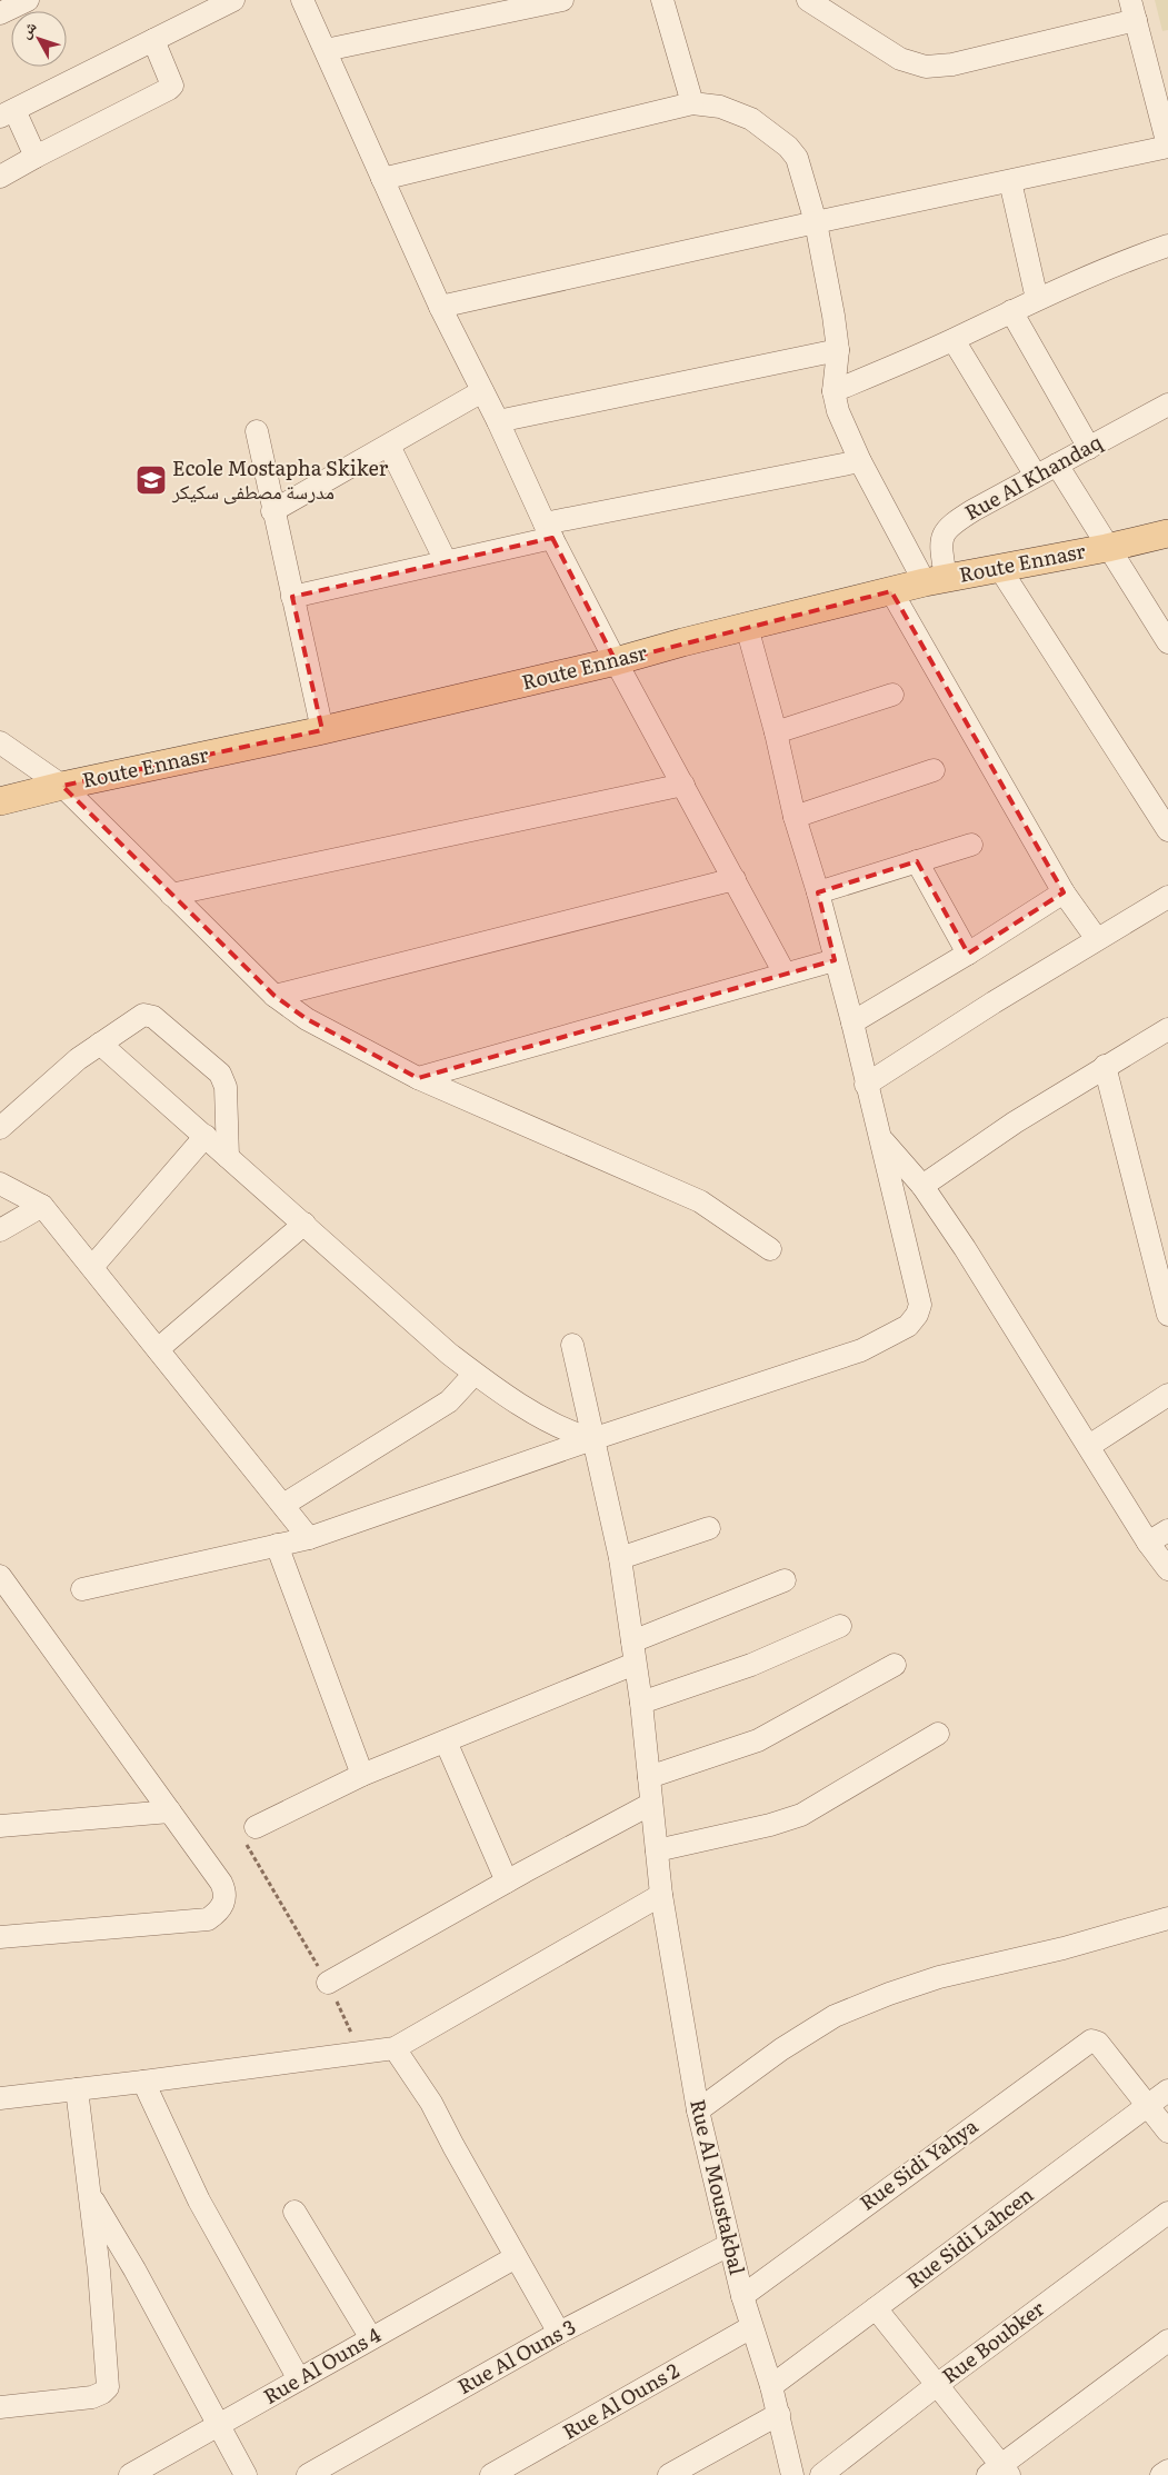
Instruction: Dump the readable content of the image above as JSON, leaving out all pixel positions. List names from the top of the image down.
{
  "streets": {
    "main road": ["Route Ennasr"],
    "street": [
      "Rue Al Khandaq",
      "Rue Sidi Yahya",
      "Rue Al Moustakbal",
      "Rue Sidi Lahcen",
      "Rue Boubker",
      "Rue Al Ouns 3",
      "Rue Al Ouns 4",
      "Rue Al Ouns 2"
    ]
  },
  "crossings": [
    ["Rue Al Khandaq", "Route Ennasr"],
    ["Rue Sidi Yahya", "Rue Al Moustakbal"],
    ["Rue Sidi Yahya", "Rue Sidi Lahcen"],
    ["Rue Al Moustakbal", "Rue Sidi Lahcen"],
    ["Rue Al Moustakbal", "Rue Al Ouns 3"],
    ["Rue Al Moustakbal", "Rue Al Ouns 2"]
  ],
  "places": {
    "school or university": ["Ecole Mostapha Skiker مدرسة مصطفى سكيكر"]
  },
  "north": "top left"
}
